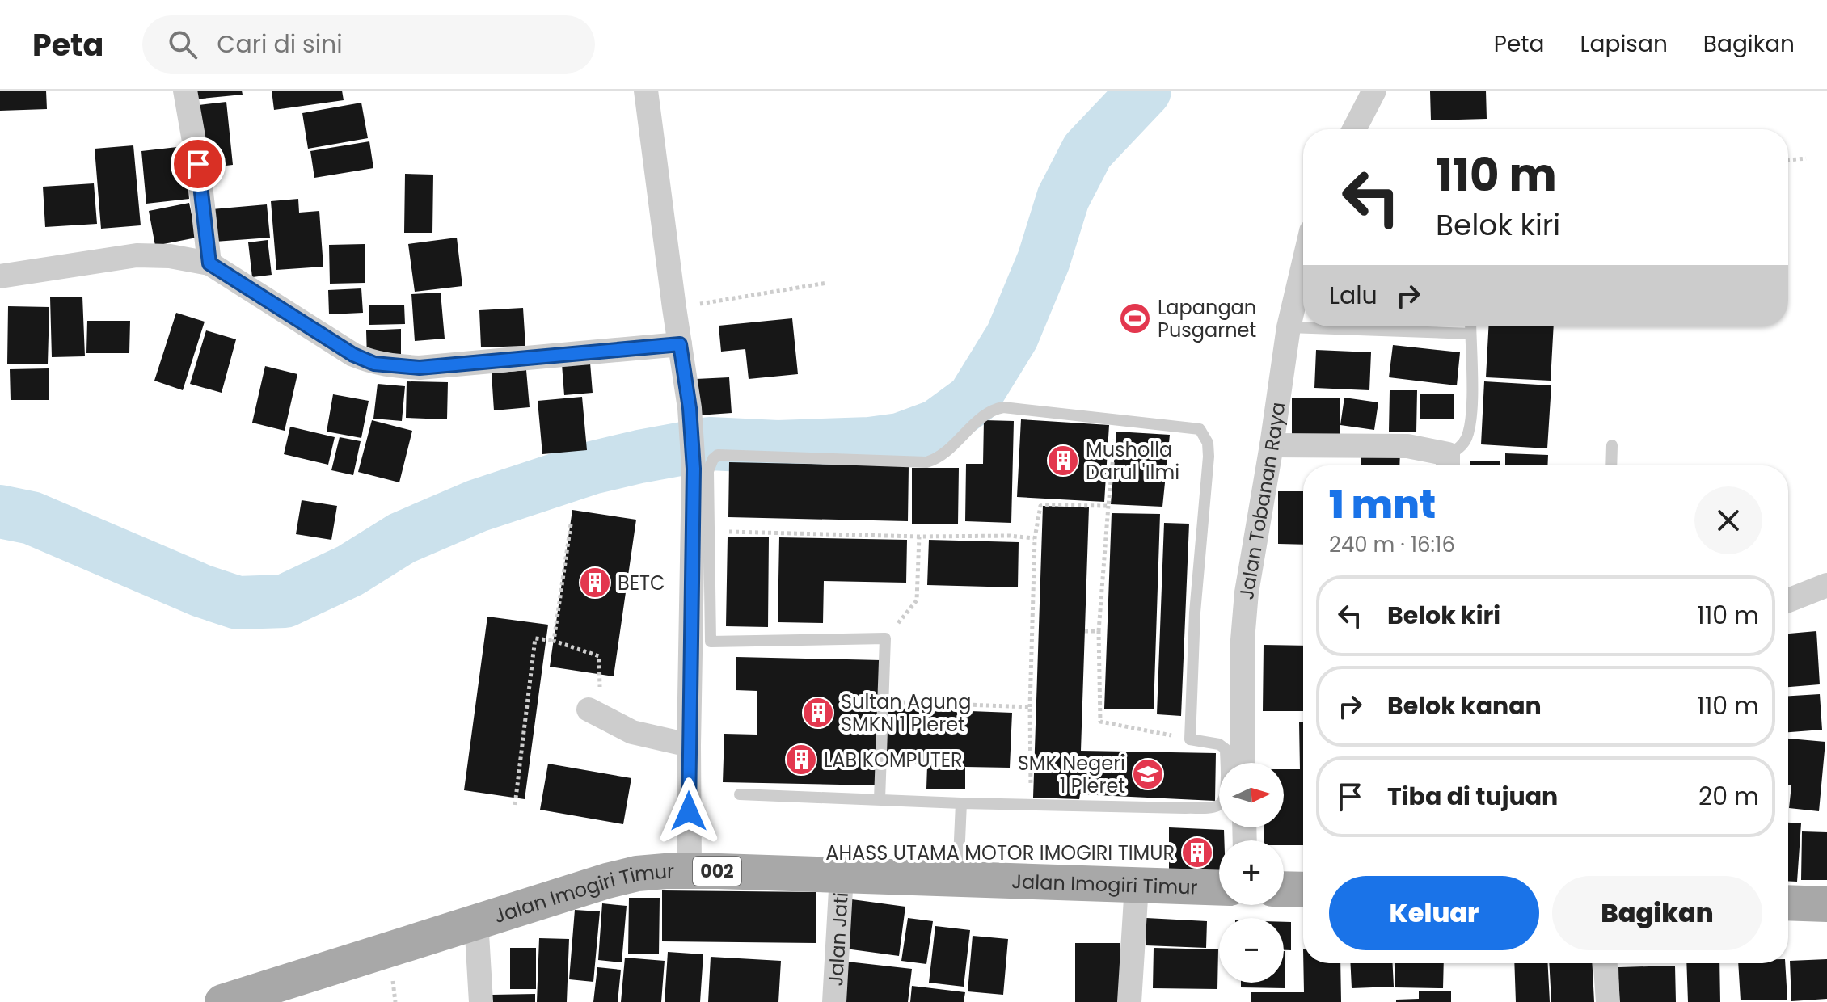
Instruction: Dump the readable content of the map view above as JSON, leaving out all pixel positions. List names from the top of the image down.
{
  "streets": {
    "main road": ["002", "Jalan Imogiri Timur"],
    "street": ["Jalan Tobanan Raya", "Jalan Jati"]
  },
  "crossings": [
    ["Jalan Imogiri Timur", "Jalan Jati"]
  ],
  "places": {
    "sports": ["Lapangan Pusgarnet"],
    "building": [
      "Musholla Darul 'Ilmi",
      "BETC",
      "Sultan Agung SMKN 1 Pleret",
      "LAB KOMPUTER",
      "AHASS UTAMA MOTOR IMOGIRI TIMUR"
    ],
    "school or university": ["SMK Negeri 1 Pleret"]
  },
  "north": "right",
  "page": {
    "header": "Peta",
    "search": "Cari di sini",
    "nav": ["Peta", "Lapisan", "Bagikan"],
    "turn": ["110 m", "Belok kiri"],
    "then": "Lalu",
    "heading": ["1 mnt", "240 m · 16:16"],
    "list": [
      {
        "name": "Belok kiri",
        "value": "110 m"
      },
      {
        "name": "Belok kanan",
        "value": "110 m"
      },
      {
        "name": "Tiba di tujuan",
        "value": "20 m"
      }
    ],
    "map_buttons": ["+", "−"],
    "buttons": ["Keluar", "Bagikan"]
  }
}
